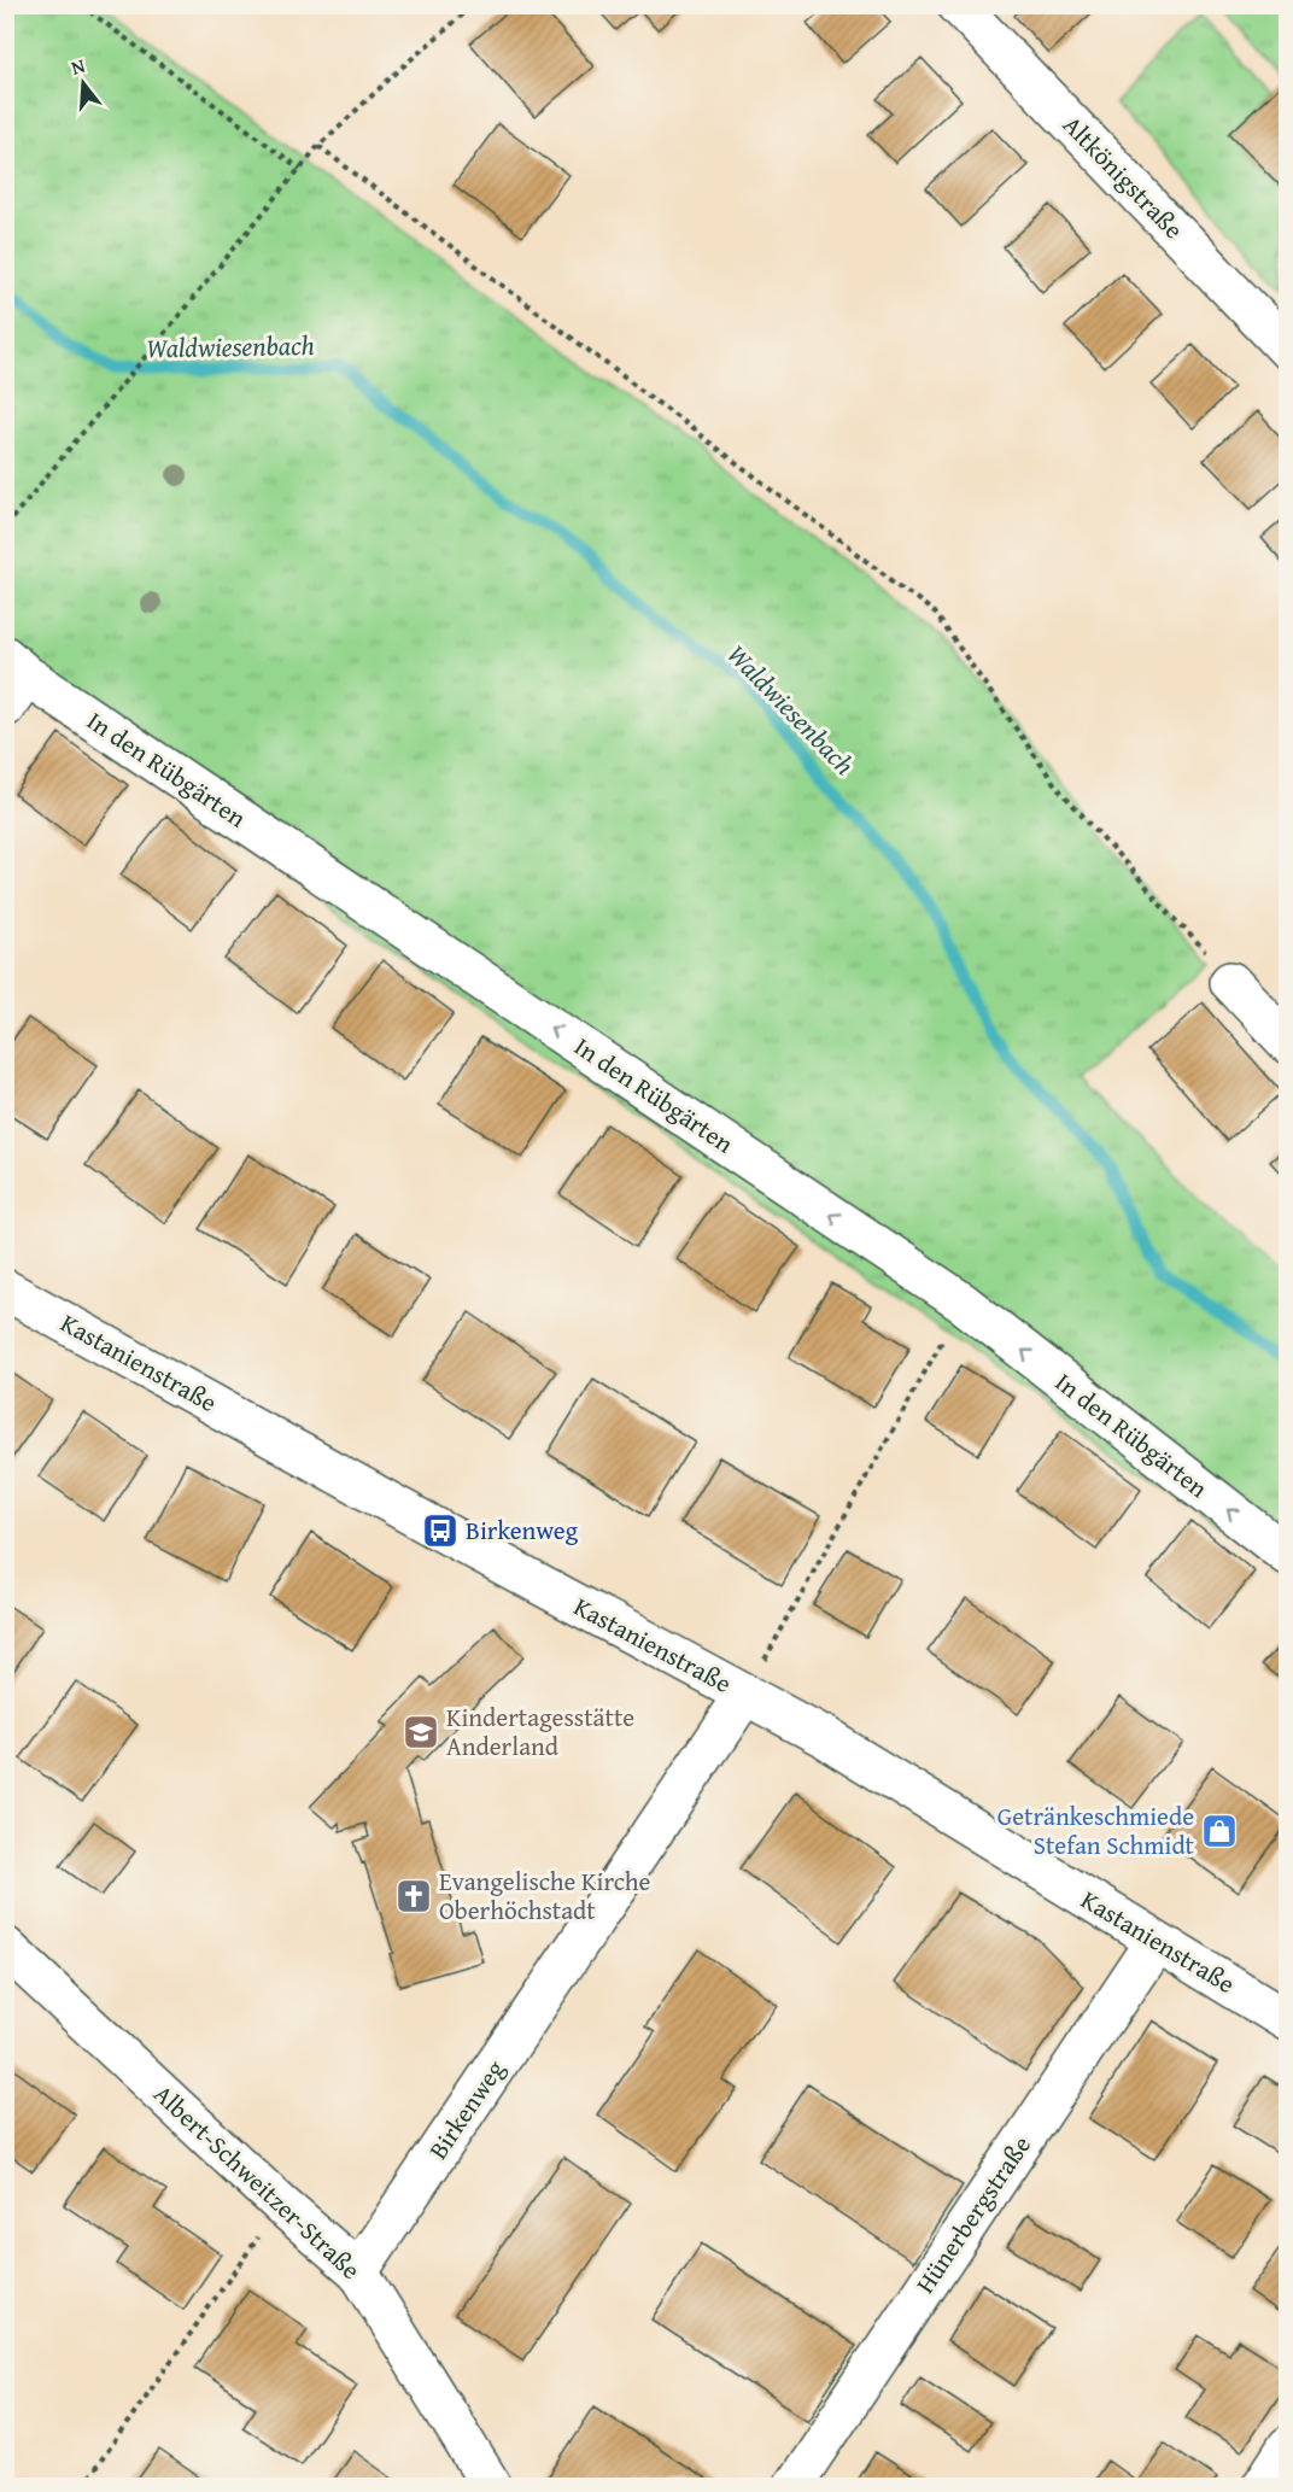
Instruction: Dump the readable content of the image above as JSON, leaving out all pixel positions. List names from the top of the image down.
{
  "streets": {
    "street": [
      "Altkönigstraße",
      "In den Rübgärten",
      "Kastanienstraße",
      "Birkenweg",
      "Albert-Schweitzer-Straße",
      "Hünerbergstraße"
    ]
  },
  "crossings": [
    ["Kastanienstraße", "Birkenweg"],
    ["Kastanienstraße", "Hünerbergstraße"],
    ["Birkenweg", "Albert-Schweitzer-Straße"]
  ],
  "one_way": ["In den Rübgärten"],
  "water": ["Waldwiesenbach"],
  "places": {
    "bus stop": ["Birkenweg"],
    "school or university": ["Kindertagesstätte Anderland"],
    "shop": ["Getränkeschmiede Stefan Schmidt"],
    "church": ["Evangelische Kirche Oberhöchstadt"]
  },
  "north": "top"
}
